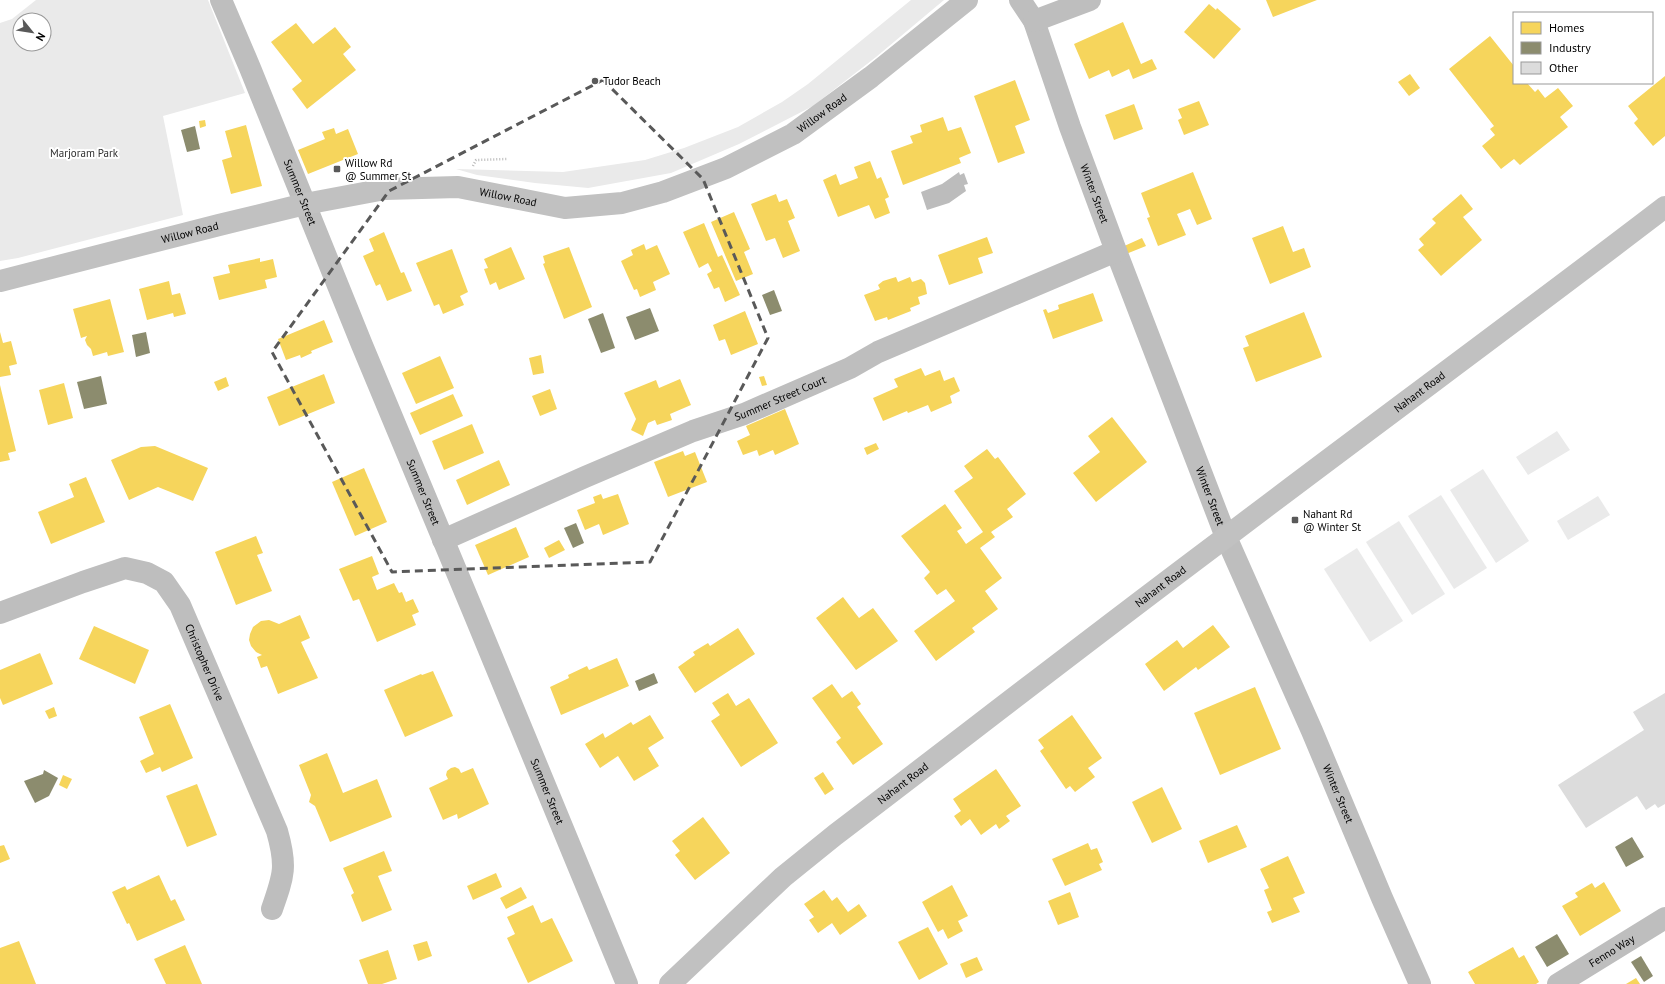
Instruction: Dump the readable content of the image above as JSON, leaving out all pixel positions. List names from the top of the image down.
{
  "streets": {
    "main road": ["Willow Road", "Nahant Road"],
    "street": [
      "Summer Street",
      "Winter Street",
      "Summer Street Court",
      "Christopher Drive",
      "Fenno Way"
    ]
  },
  "crossings": [
    ["Willow Road", "Summer Street"],
    ["Summer Street", "Summer Street Court"],
    ["Winter Street", "Nahant Road"],
    ["Winter Street", "Summer Street Court"]
  ],
  "parks": ["Marjoram Park"],
  "places": {
    "other": ["Tudor Beach"],
    "transit": ["Willow Rd @ Summer St", "Nahant Rd @ Winter St"]
  },
  "legend": ["Homes", "Industry", "Other"],
  "north": "bottom right"
}
